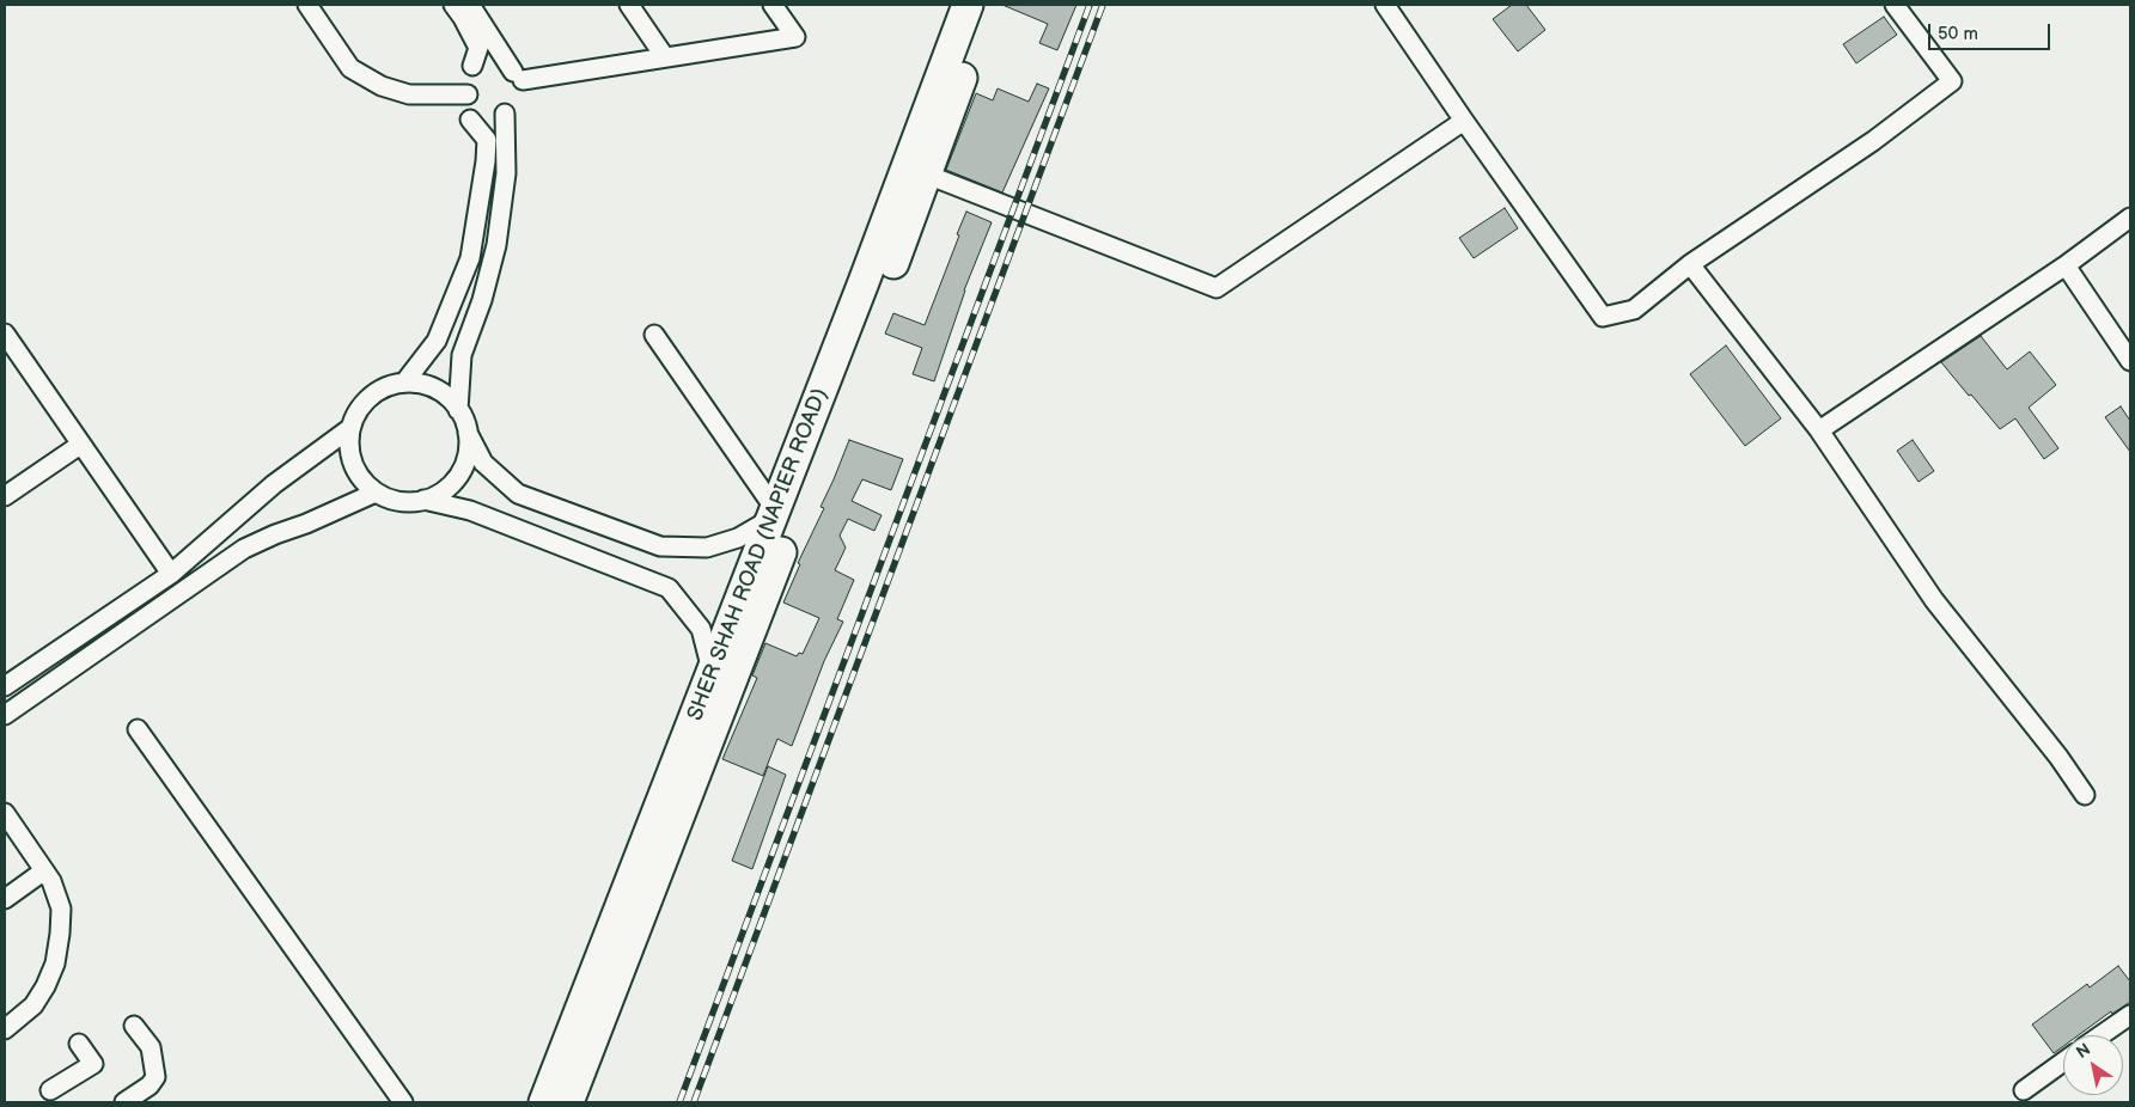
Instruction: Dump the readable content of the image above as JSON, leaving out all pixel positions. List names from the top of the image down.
{
  "streets": {
    "main road": ["SHER SHAH ROAD (NAPIER ROAD)"]
  },
  "scale_bar": "50 m",
  "north": "top left"
}
